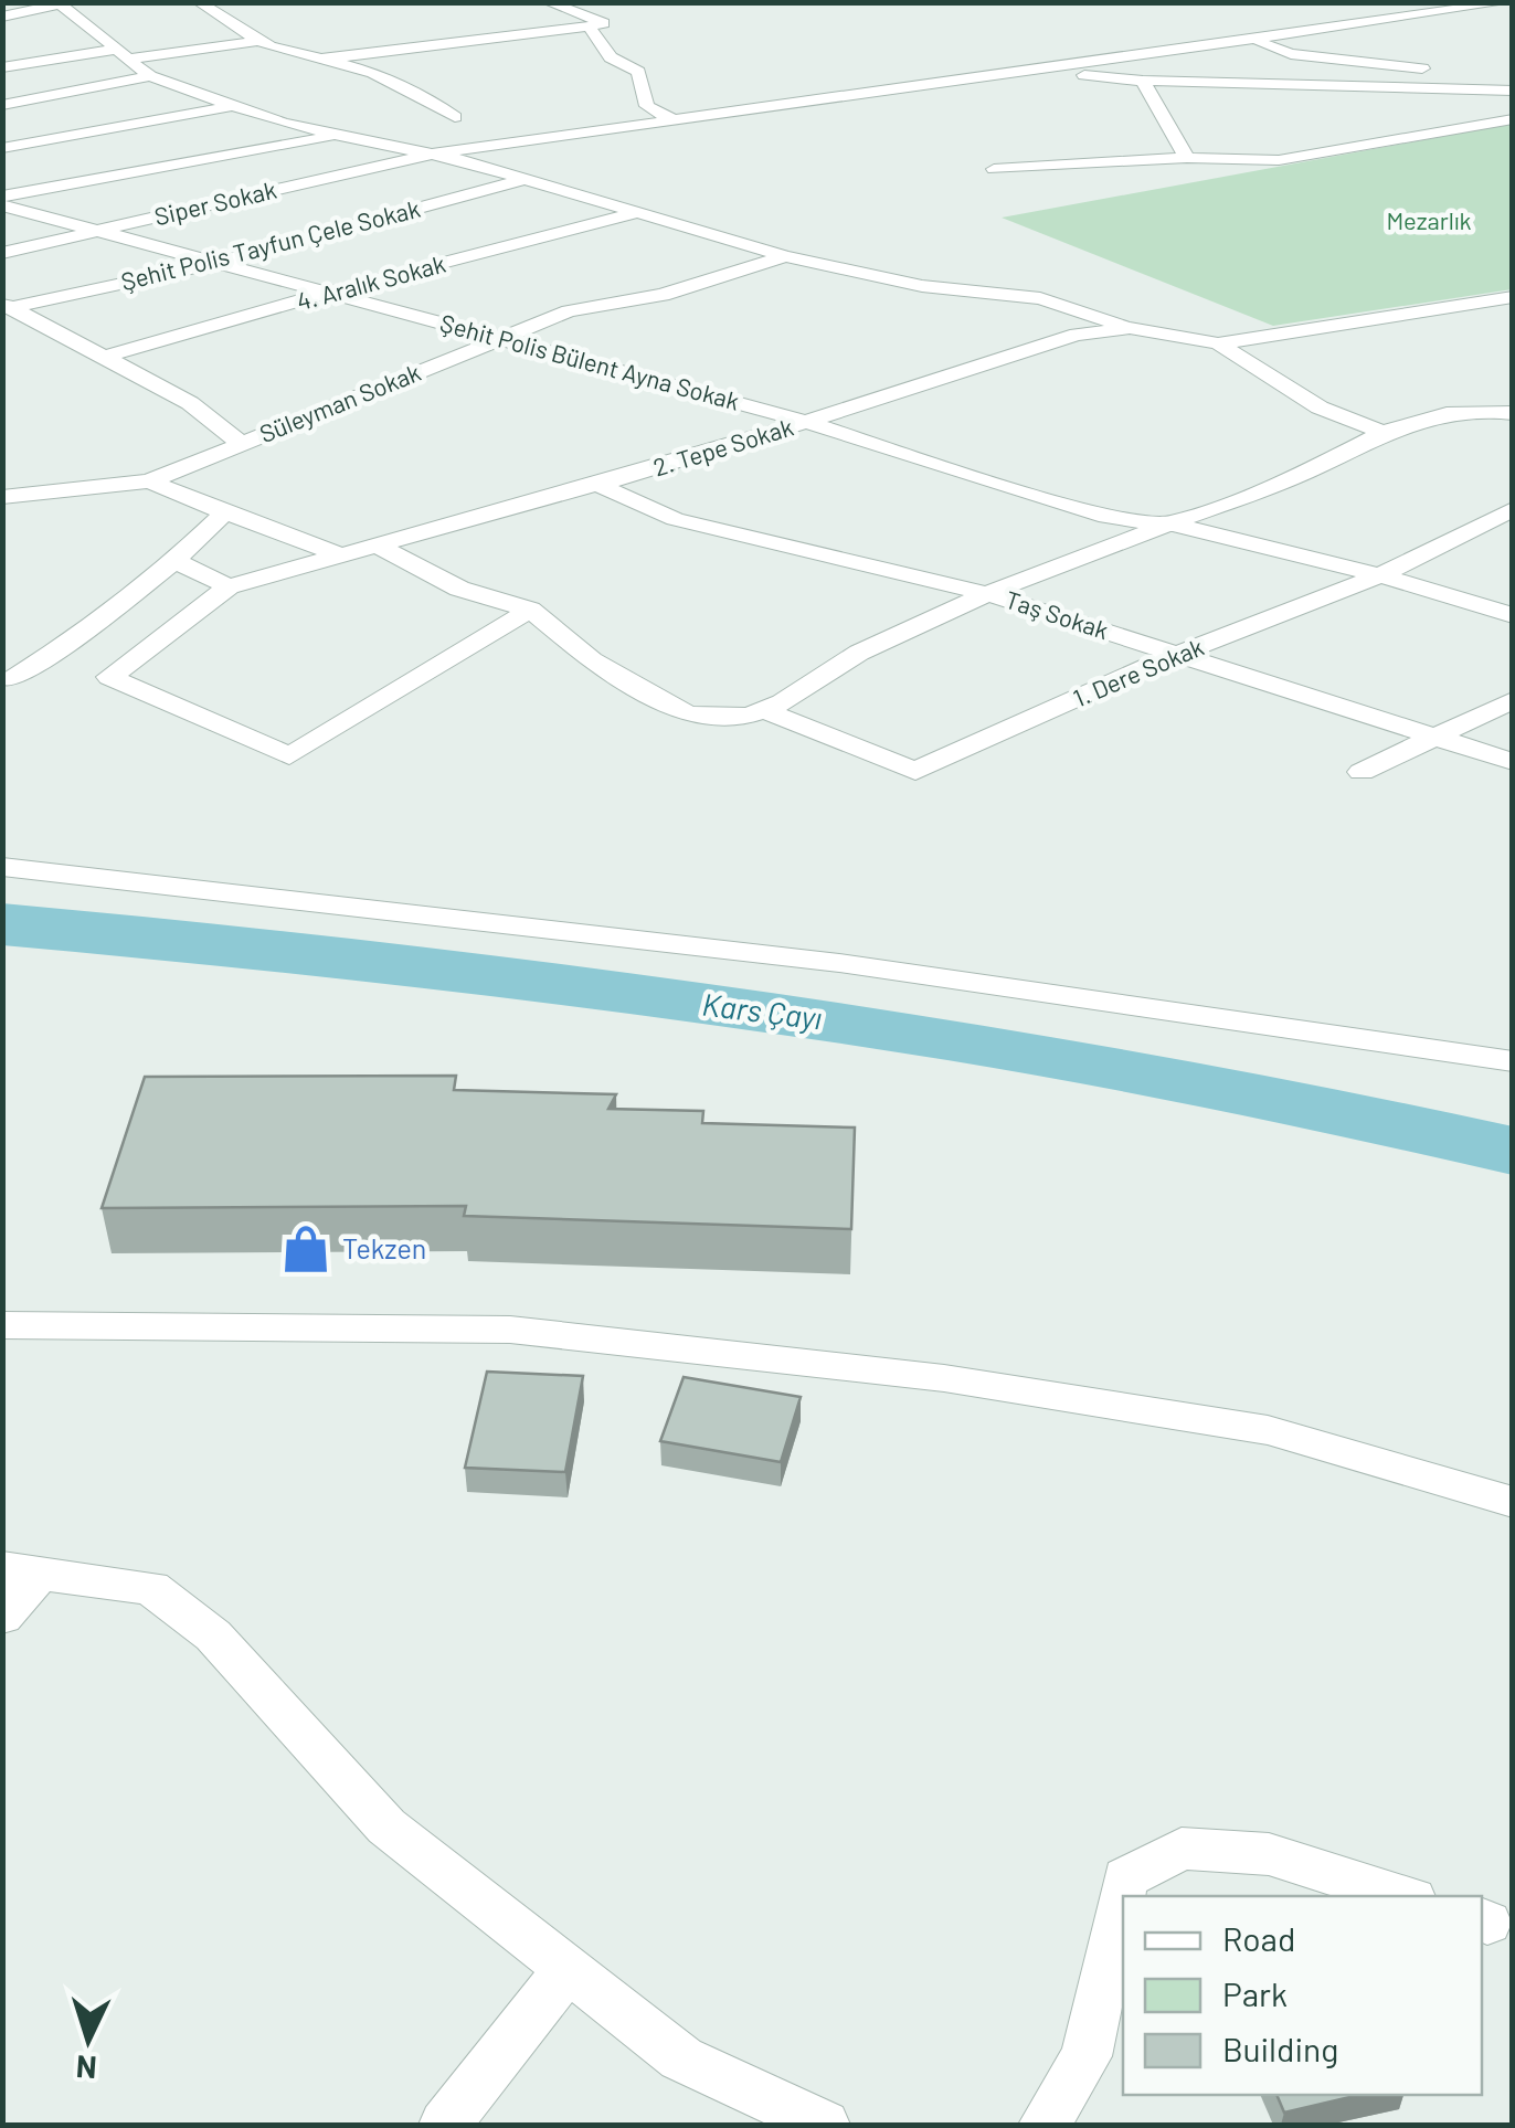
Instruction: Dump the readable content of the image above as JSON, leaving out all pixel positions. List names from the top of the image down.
{
  "streets": {
    "street": [
      "Siper Sokak",
      "Şehit Polis Tayfun Çele Sokak",
      "4. Aralık Sokak",
      "Şehit Polis Bülent Ayna Sokak",
      "Süleyman Sokak",
      "2. Tepe Sokak",
      "Taş Sokak",
      "1. Dere Sokak"
    ]
  },
  "crossings": [
    ["Siper Sokak", "Şehit Polis Bülent Ayna Sokak"],
    ["Şehit Polis Tayfun Çele Sokak", "Şehit Polis Bülent Ayna Sokak"],
    ["4. Aralık Sokak", "Şehit Polis Bülent Ayna Sokak"],
    ["Şehit Polis Bülent Ayna Sokak", "Süleyman Sokak"],
    ["Şehit Polis Bülent Ayna Sokak", "2. Tepe Sokak"],
    ["Şehit Polis Bülent Ayna Sokak", "1. Dere Sokak"],
    ["2. Tepe Sokak", "Taş Sokak"],
    ["Taş Sokak", "1. Dere Sokak"]
  ],
  "water": ["Kars Çayı"],
  "parks": ["Mezarlık"],
  "places": {
    "shop": ["Tekzen"]
  },
  "legend": ["Road", "Park", "Building"],
  "north": "bottom"
}
